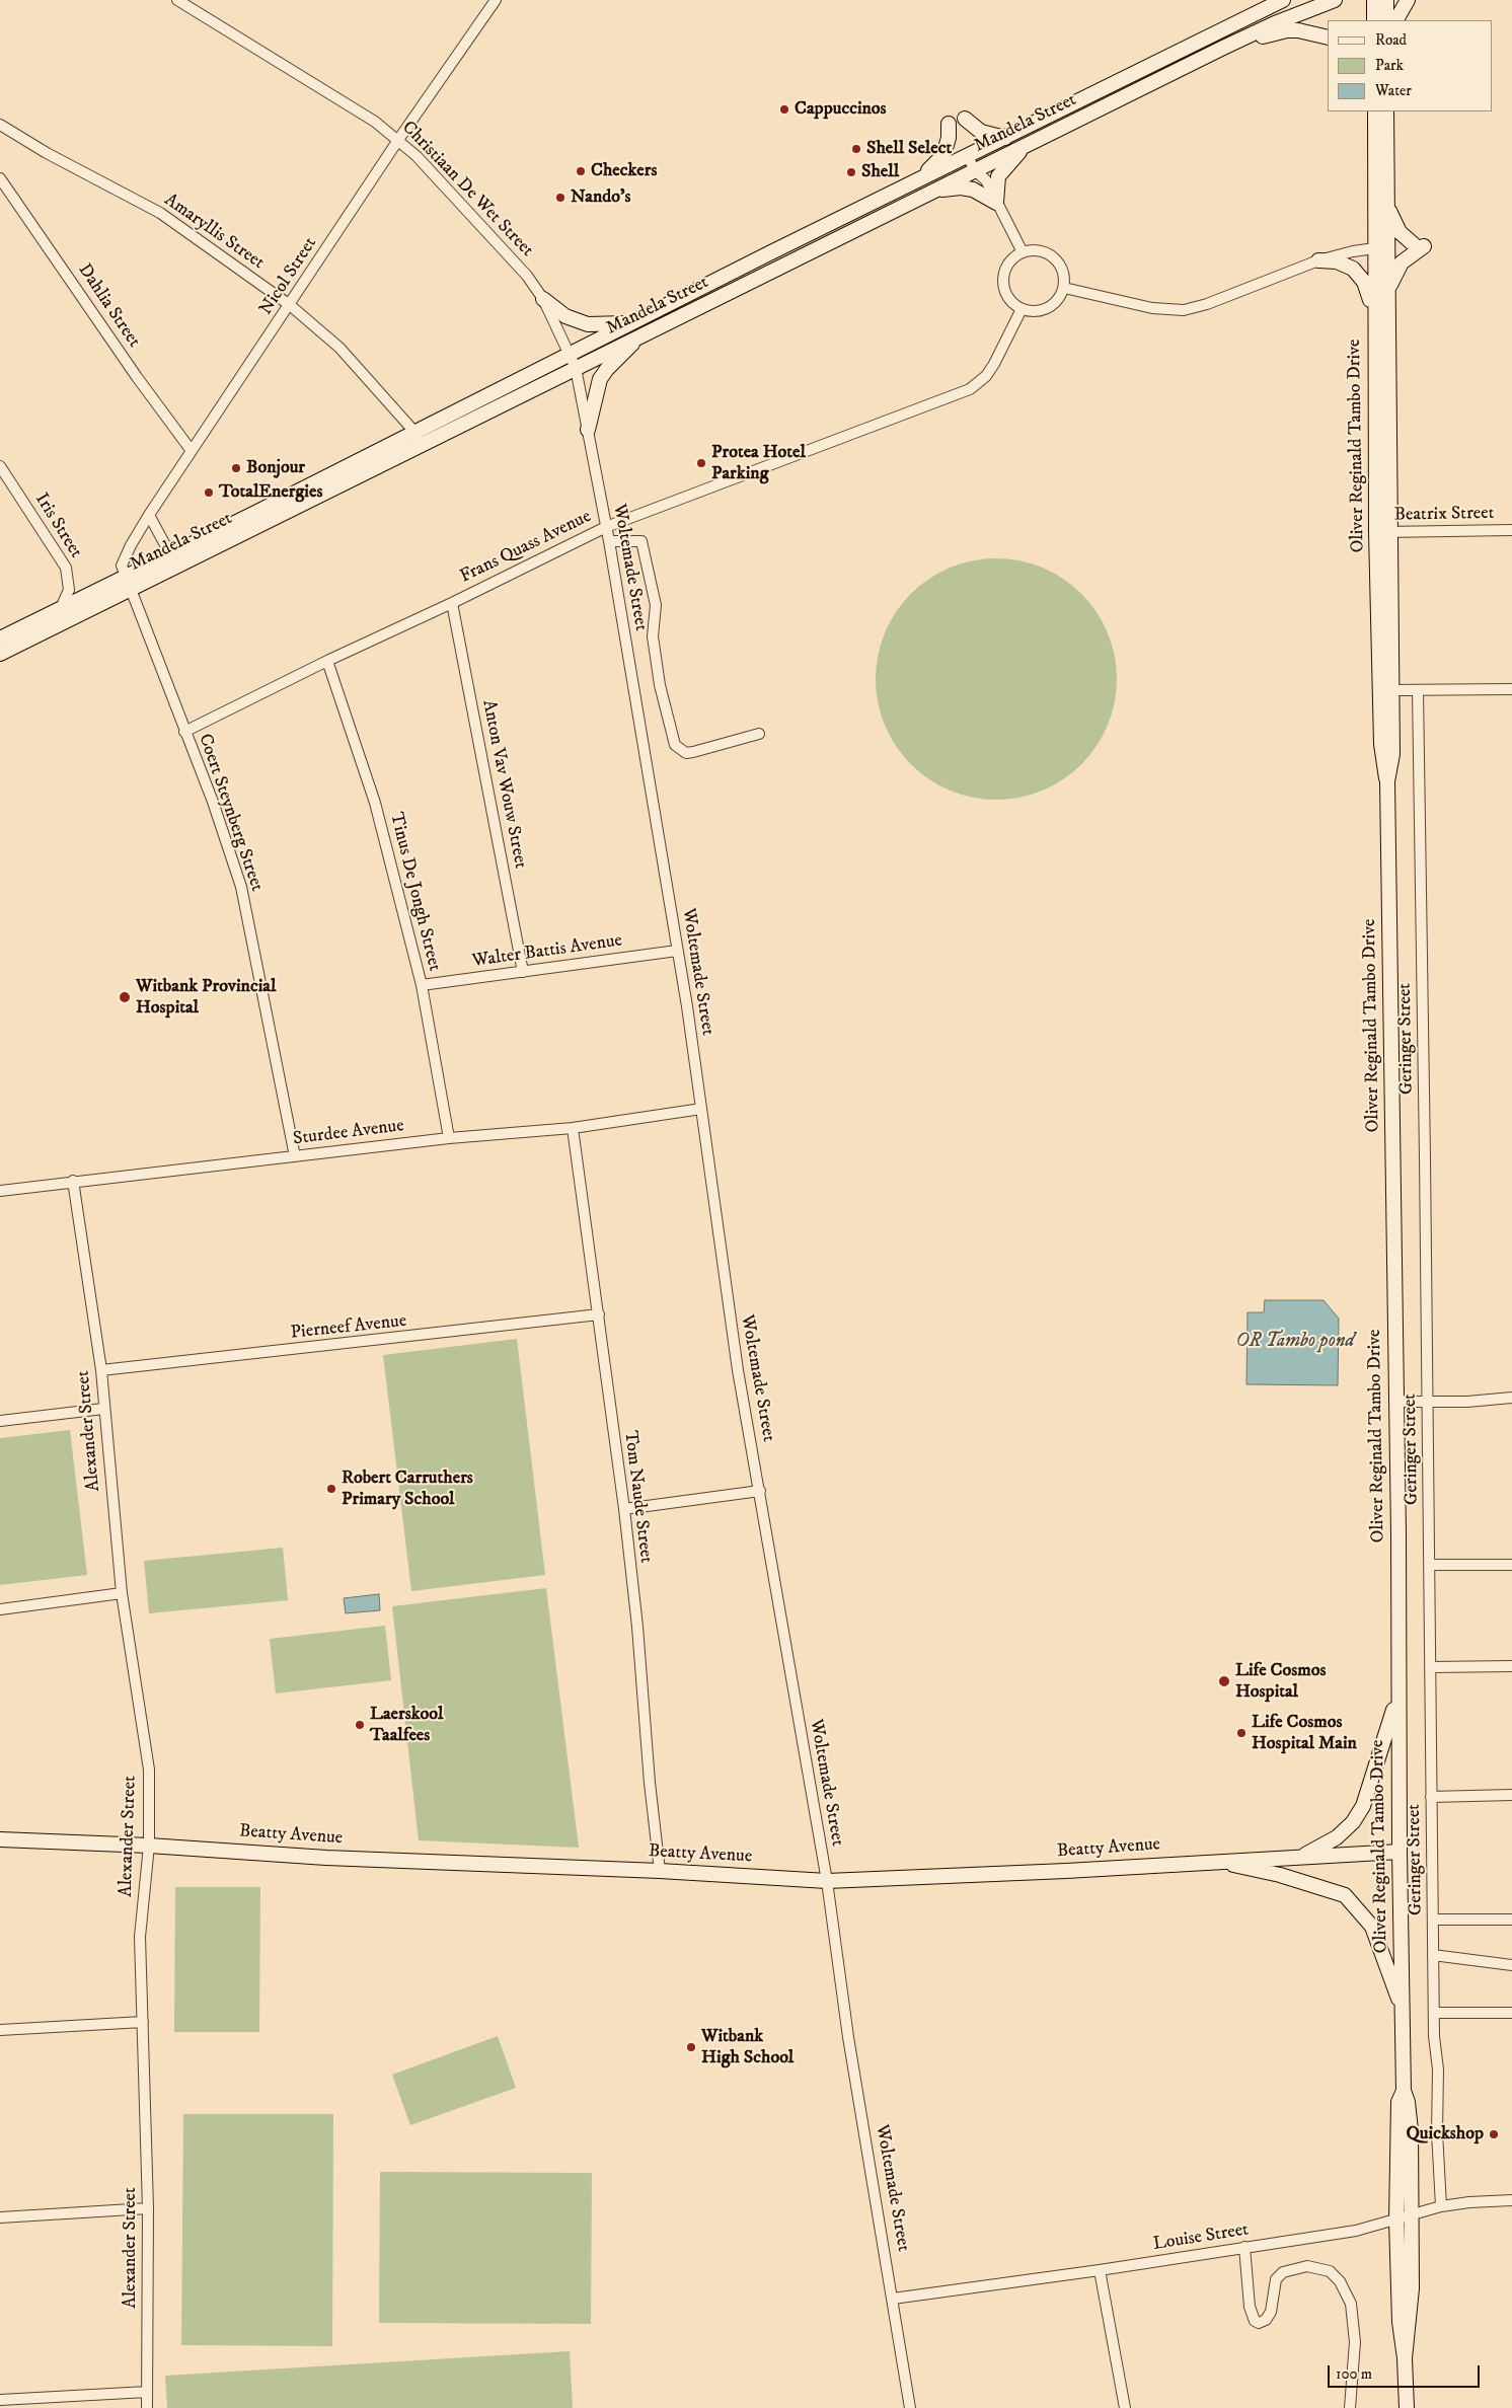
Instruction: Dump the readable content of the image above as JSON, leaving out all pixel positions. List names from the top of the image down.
{
  "streets": {
    "main road": ["Mandela Street", "Oliver Reginald Tambo Drive", "Beatty Avenue"],
    "street": [
      "Christiaan De Wet Street",
      "Amaryllis Street",
      "Nicol Street",
      "Dahlia Street",
      "Beatrix Street",
      "Iris Street",
      "Frans Quass Avenue",
      "Woltemade Street",
      "Anton Vav Wouw Street",
      "Coert Steynberg Street",
      "Tinus De Jongh Street",
      "Walter Battis Avenue",
      "Geringer Street",
      "Sturdee Avenue",
      "Pierneef Avenue",
      "Alexander Street",
      "Tom Naude Street",
      "Louise Street"
    ]
  },
  "crossings": [
    ["Mandela Street", "Christiaan De Wet Street"],
    ["Mandela Street", "Amaryllis Street"],
    ["Mandela Street", "Nicol Street"],
    ["Mandela Street", "Iris Street"],
    ["Mandela Street", "Woltemade Street"],
    ["Mandela Street", "Coert Steynberg Street"],
    ["Christiaan De Wet Street", "Nicol Street"],
    ["Christiaan De Wet Street", "Woltemade Street"],
    ["Amaryllis Street", "Nicol Street"],
    ["Nicol Street", "Dahlia Street"],
    ["Nicol Street", "Coert Steynberg Street"],
    ["Oliver Reginald Tambo Drive", "Beatrix Street"],
    ["Oliver Reginald Tambo Drive", "Beatty Avenue"],
    ["Oliver Reginald Tambo Drive", "Louise Street"],
    ["Frans Quass Avenue", "Woltemade Street"],
    ["Frans Quass Avenue", "Anton Vav Wouw Street"],
    ["Frans Quass Avenue", "Coert Steynberg Street"],
    ["Frans Quass Avenue", "Tinus De Jongh Street"],
    ["Woltemade Street", "Walter Battis Avenue"],
    ["Woltemade Street", "Sturdee Avenue"],
    ["Woltemade Street", "Beatty Avenue"],
    ["Woltemade Street", "Louise Street"],
    ["Anton Vav Wouw Street", "Walter Battis Avenue"],
    ["Coert Steynberg Street", "Sturdee Avenue"],
    ["Tinus De Jongh Street", "Walter Battis Avenue"],
    ["Tinus De Jongh Street", "Sturdee Avenue"],
    ["Geringer Street", "Louise Street"],
    ["Sturdee Avenue", "Alexander Street"],
    ["Sturdee Avenue", "Tom Naude Street"],
    ["Pierneef Avenue", "Alexander Street"],
    ["Pierneef Avenue", "Tom Naude Street"],
    ["Alexander Street", "Beatty Avenue"],
    ["Tom Naude Street", "Beatty Avenue"]
  ],
  "water": ["OR Tambo pond"],
  "places": [
    "Cappuccinos",
    "Shell Select",
    "Checkers",
    "Shell",
    "Nando's",
    "Protea Hotel Parking",
    "Bonjour",
    "TotalEnergies",
    "Witbank Provincial Hospital",
    "Robert Carruthers Primary School",
    "Life Cosmos Hospital",
    "Laerskool Taalfees",
    "Life Cosmos Hospital Main",
    "Witbank High School",
    "Quickshop"
  ],
  "legend": ["Road", "Park", "Water"],
  "scale_bar": "100 m"
}
